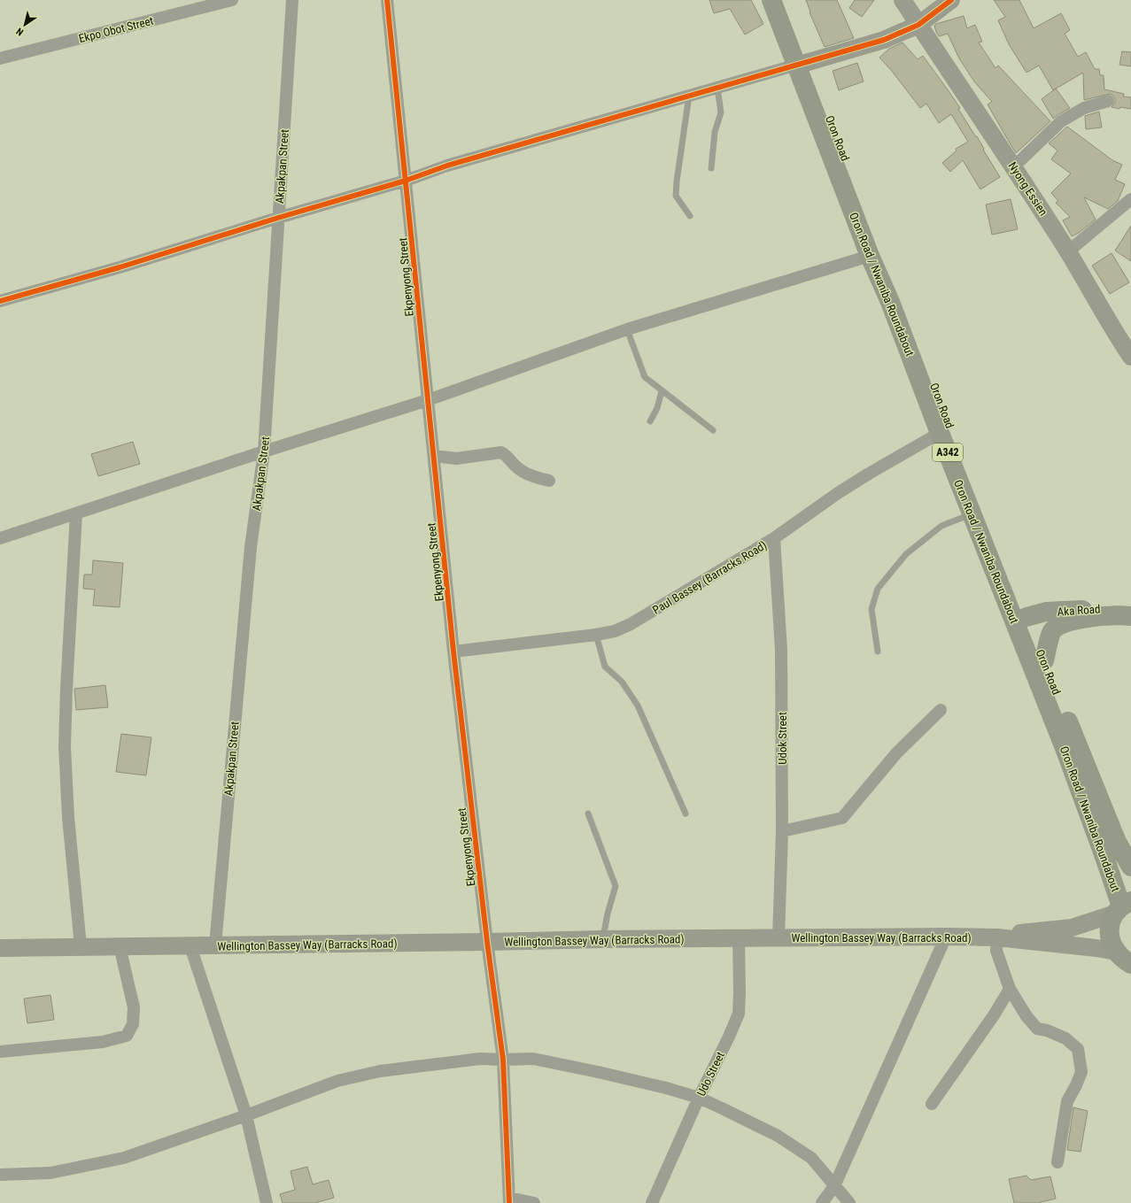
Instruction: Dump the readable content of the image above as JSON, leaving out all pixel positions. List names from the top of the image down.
{
  "streets": {
    "highway": [
      "Oron Road",
      "Oron Road / Nwaniba Roundabout",
      "A342",
      "Aka Road"
    ],
    "main road": ["Nyong Essien", "Wellington Bassey Way (Barracks Road)"],
    "street": [
      "Ekpo Obot Street",
      "Akpakpan Street",
      "Ekpenyong Street",
      "Paul Bassey (Barracks Road)",
      "Udok Street",
      "Udo Street"
    ]
  },
  "crossings": [
    ["Oron Road", "Oron Road / Nwaniba Roundabout"],
    ["Oron Road", "Aka Road"],
    ["Akpakpan Street", "Wellington Bassey Way (Barracks Road)"],
    ["Ekpenyong Street", "Paul Bassey (Barracks Road)"],
    ["Ekpenyong Street", "Wellington Bassey Way (Barracks Road)"],
    ["Oron Road / Nwaniba Roundabout", "Paul Bassey (Barracks Road)"],
    ["Paul Bassey (Barracks Road)", "Udok Street"],
    ["Udok Street", "Wellington Bassey Way (Barracks Road)"],
    ["Wellington Bassey Way (Barracks Road)", "Udo Street"]
  ],
  "north": "bottom left"
}
